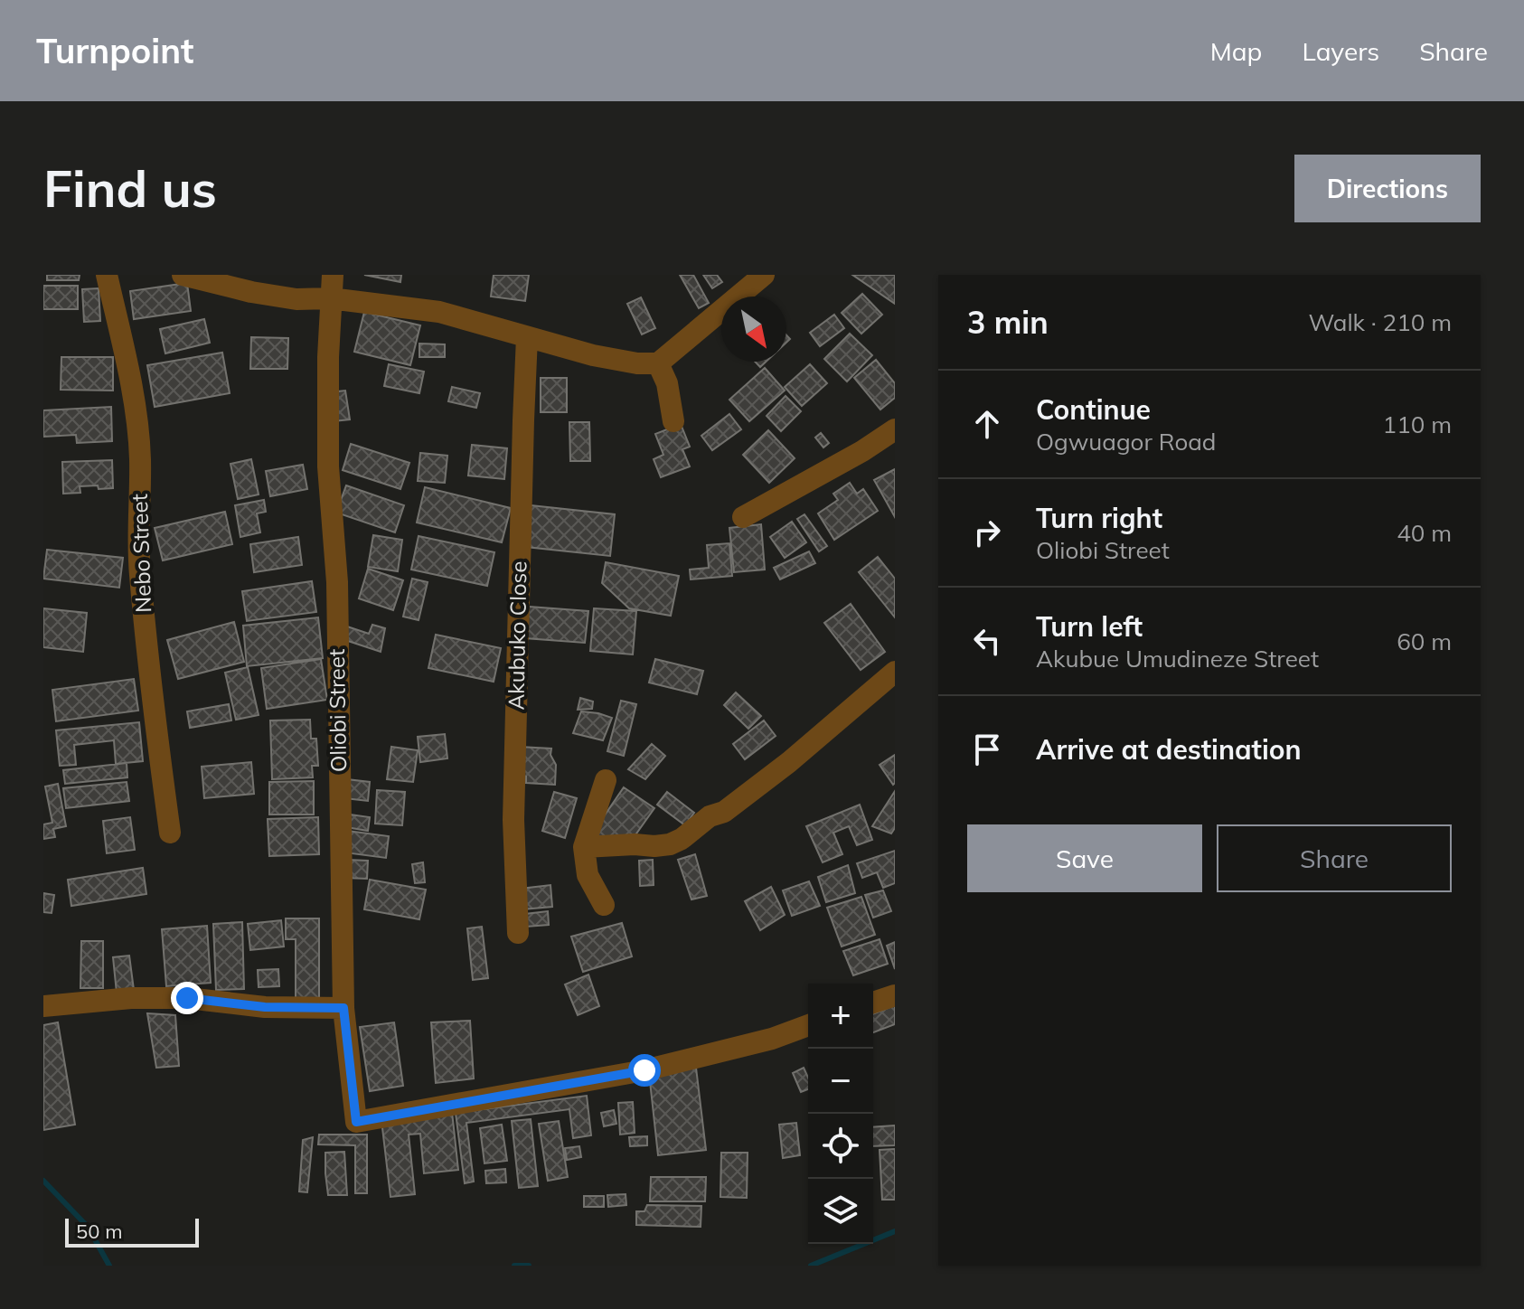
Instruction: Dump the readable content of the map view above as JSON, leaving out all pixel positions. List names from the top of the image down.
{
  "streets": {
    "street": ["Nebo Street", "Akubuko Close", "Oliobi Street"]
  },
  "scale_bar": "50 m",
  "north": "bottom right",
  "page": {
    "header": "Turnpoint",
    "nav": ["Map", "Layers", "Share"],
    "buttons": [
      "Directions",
      ["Save", "Share"]
    ],
    "title": "Find us",
    "heading": ["3 min", "Walk · 210 m"],
    "list": [
      ["Continue", "Ogwuagor Road", "110 m"],
      ["Turn right", "Oliobi Street", "40 m"],
      ["Turn left", "Akubue Umudineze Street", "60 m"],
      "Arrive at destination"
    ],
    "map_buttons": ["+", "−"],
    "scale": "50 m"
  }
}
